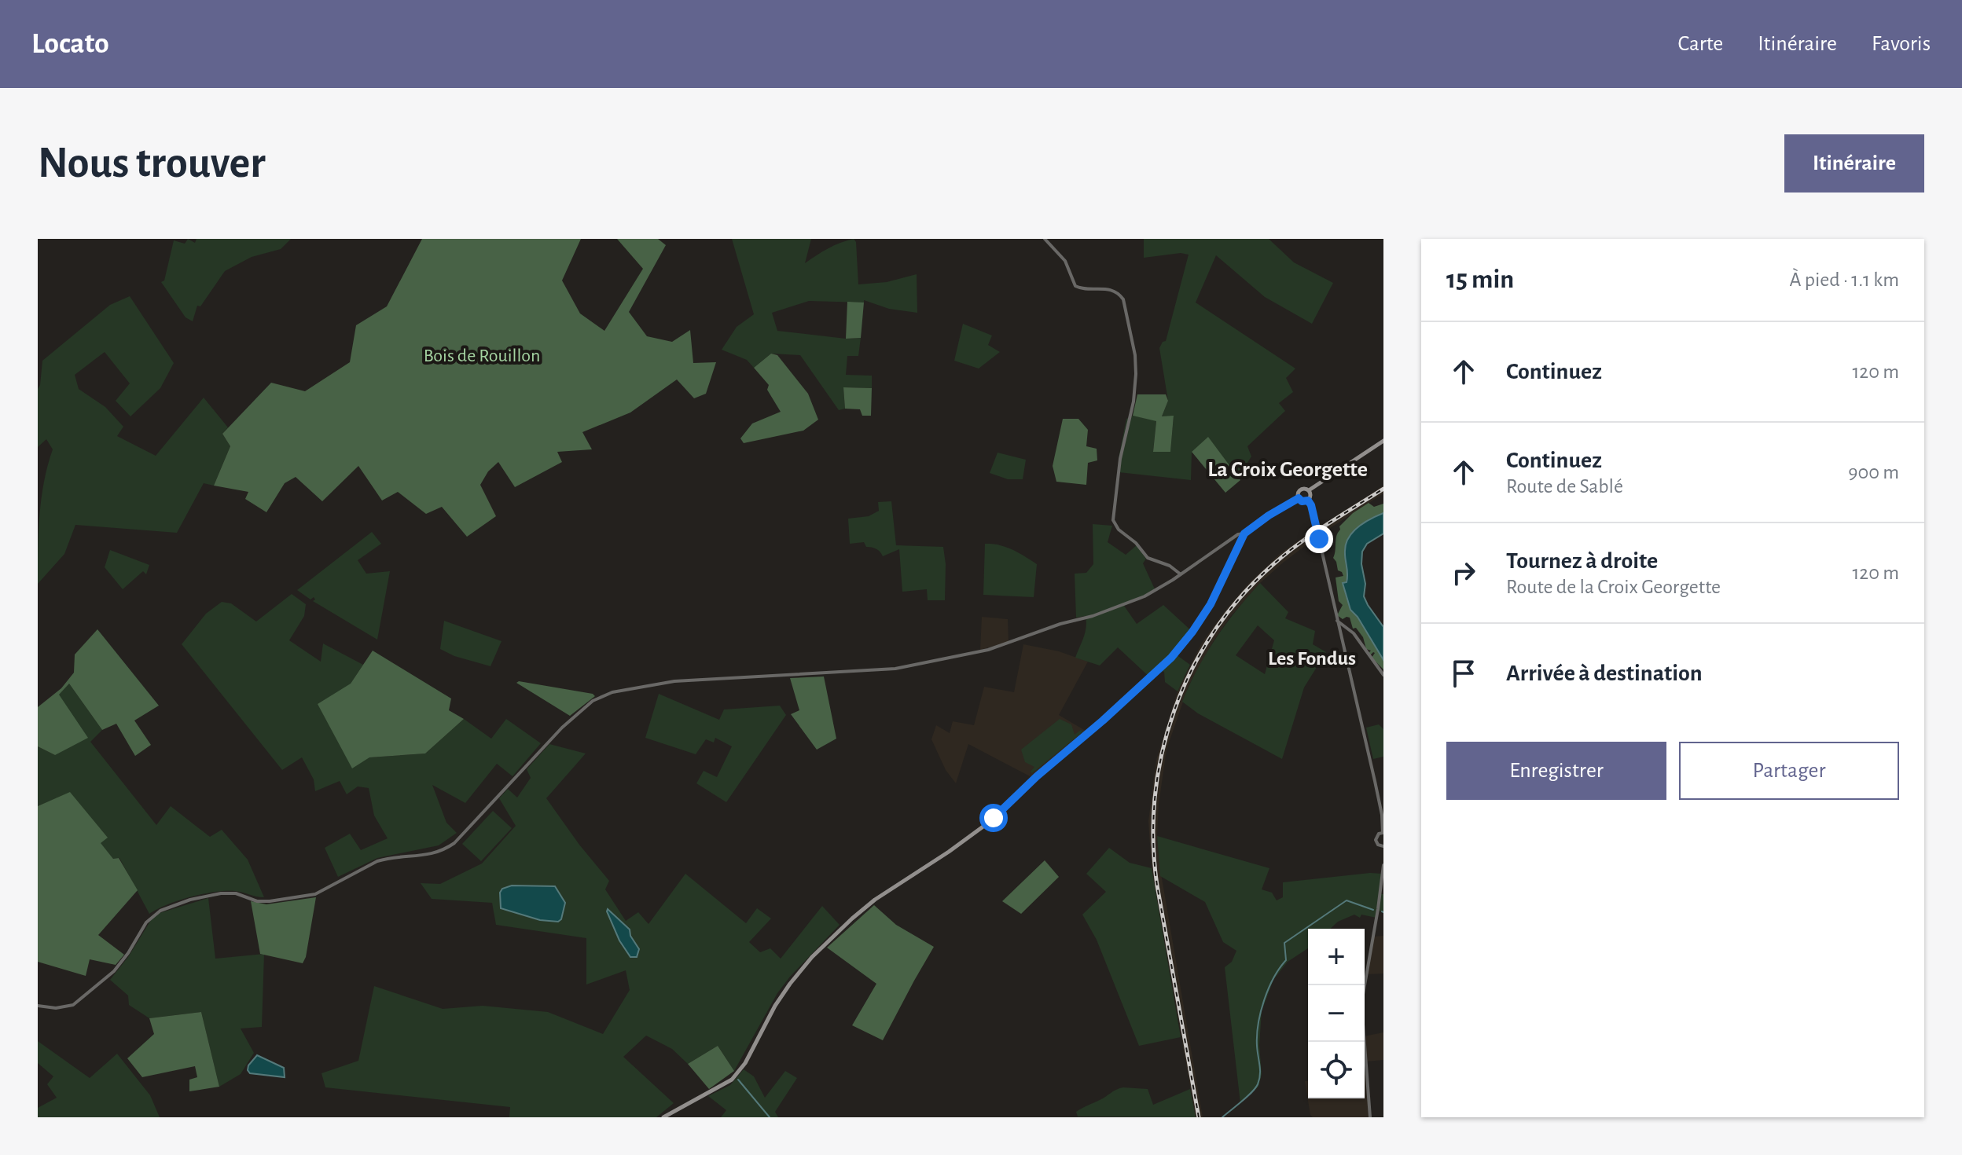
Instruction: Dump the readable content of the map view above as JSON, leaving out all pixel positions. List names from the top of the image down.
{
  "districts": ["La Croix Georgette", "Les Fondus"],
  "parks": ["Bois de Rouillon"],
  "page": {
    "header": "Locato",
    "nav": ["Carte", "Itinéraire", "Favoris"],
    "buttons": [
      "Itinéraire",
      ["Enregistrer", "Partager"]
    ],
    "title": "Nous trouver",
    "heading": ["15 min", "À pied · 1.1 km"],
    "list": [
      ["Continuez", "120 m"],
      ["Continuez", "Route de Sablé", "900 m"],
      ["Tournez à droite", "Route de la Croix Georgette", "120 m"],
      "Arrivée à destination"
    ],
    "map_buttons": ["+", "−"]
  }
}
